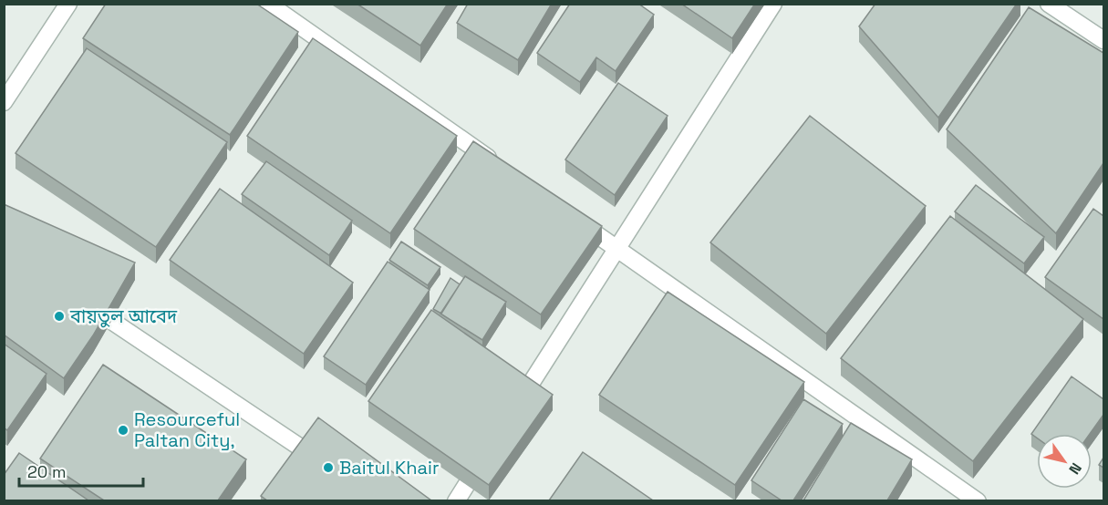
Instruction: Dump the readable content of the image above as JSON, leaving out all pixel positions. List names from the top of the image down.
{
  "places": ["বায়তুল আবেদ", "Resourceful Paltan City,", "Baitul Khair"],
  "scale_bar": "20 m",
  "north": "bottom right"
}
